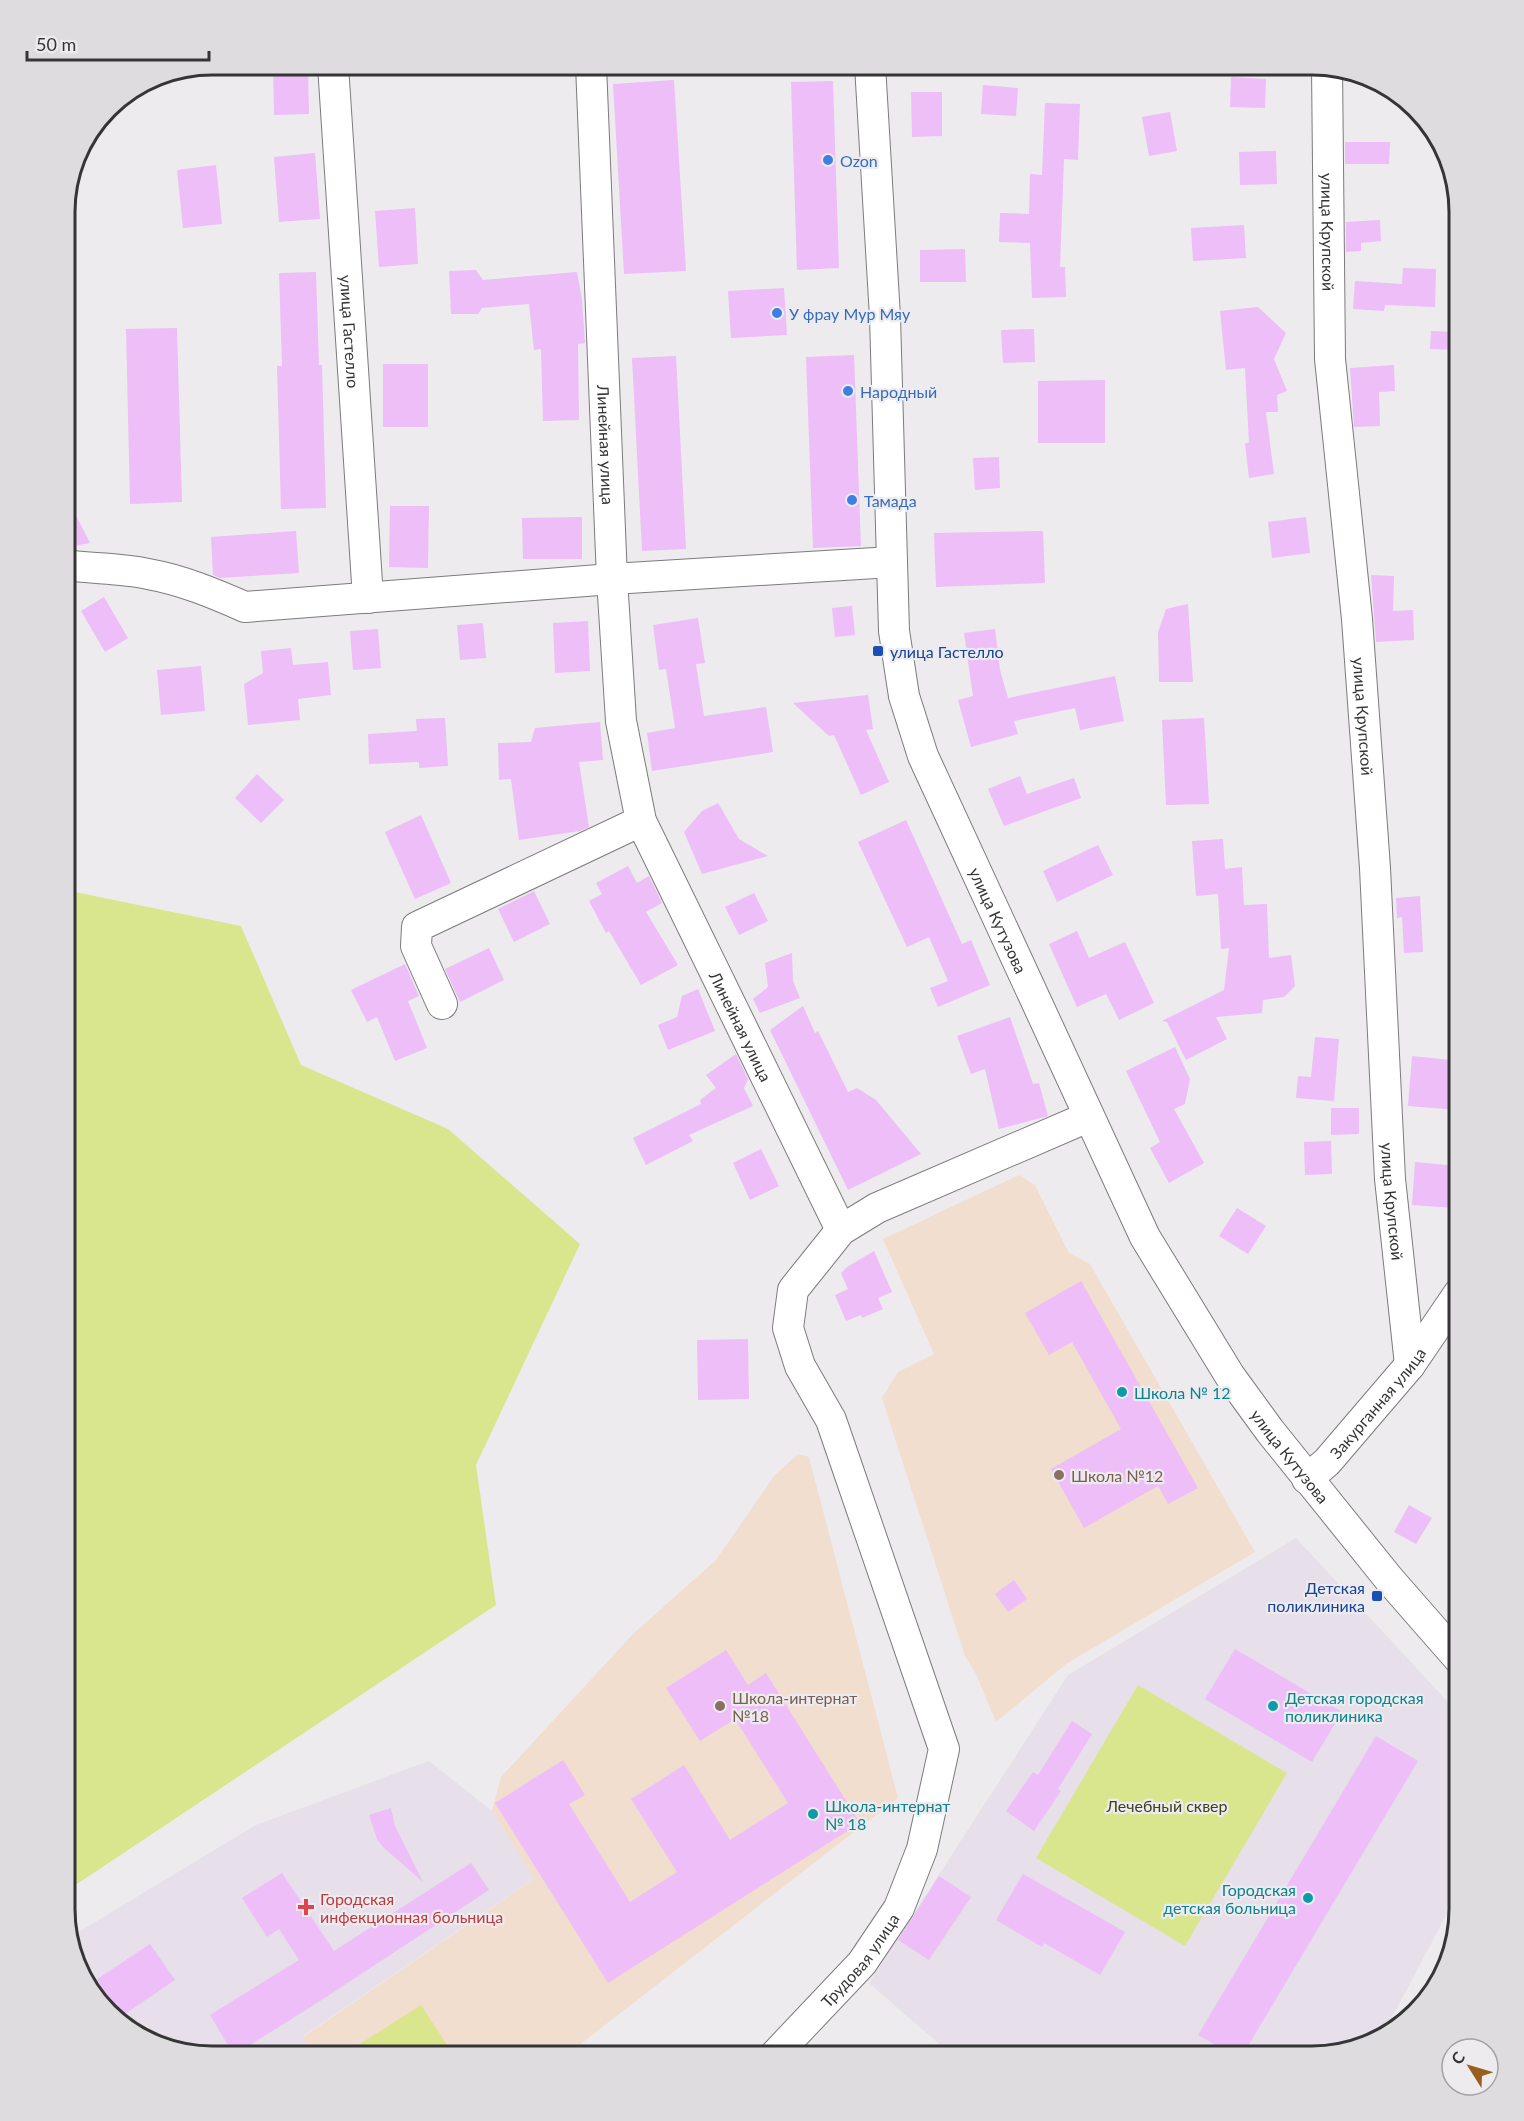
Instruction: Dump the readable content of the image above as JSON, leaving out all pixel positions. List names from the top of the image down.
{
  "streets": {
    "street": [
      "улица Крупской",
      "улица Гастелло",
      "Линейная улица",
      "улица Кутузова",
      "Закурганная улица",
      "Трудовая улица"
    ]
  },
  "crossings": [
    ["улица Крупской", "Закурганная улица"],
    ["Линейная улица", "Трудовая улица"],
    ["улица Кутузова", "Закурганная улица"],
    ["улица Кутузова", "Трудовая улица"]
  ],
  "parks": ["Лечебный сквер"],
  "places": {
    "other": [
      "Ozon",
      "У фрау Мур Мяу",
      "Народный",
      "Тамада",
      "Школа № 12",
      "Школа №12",
      "Школа-интернат №18",
      "Детская городская поликлиника",
      "Школа-интернат № 18",
      "Городская детская больница"
    ],
    "transit": ["улица Гастелло", "Детская поликлиника"],
    "health": ["Городская инфекционная больница"]
  },
  "scale_bar": "50 m",
  "north": "top left"
}
